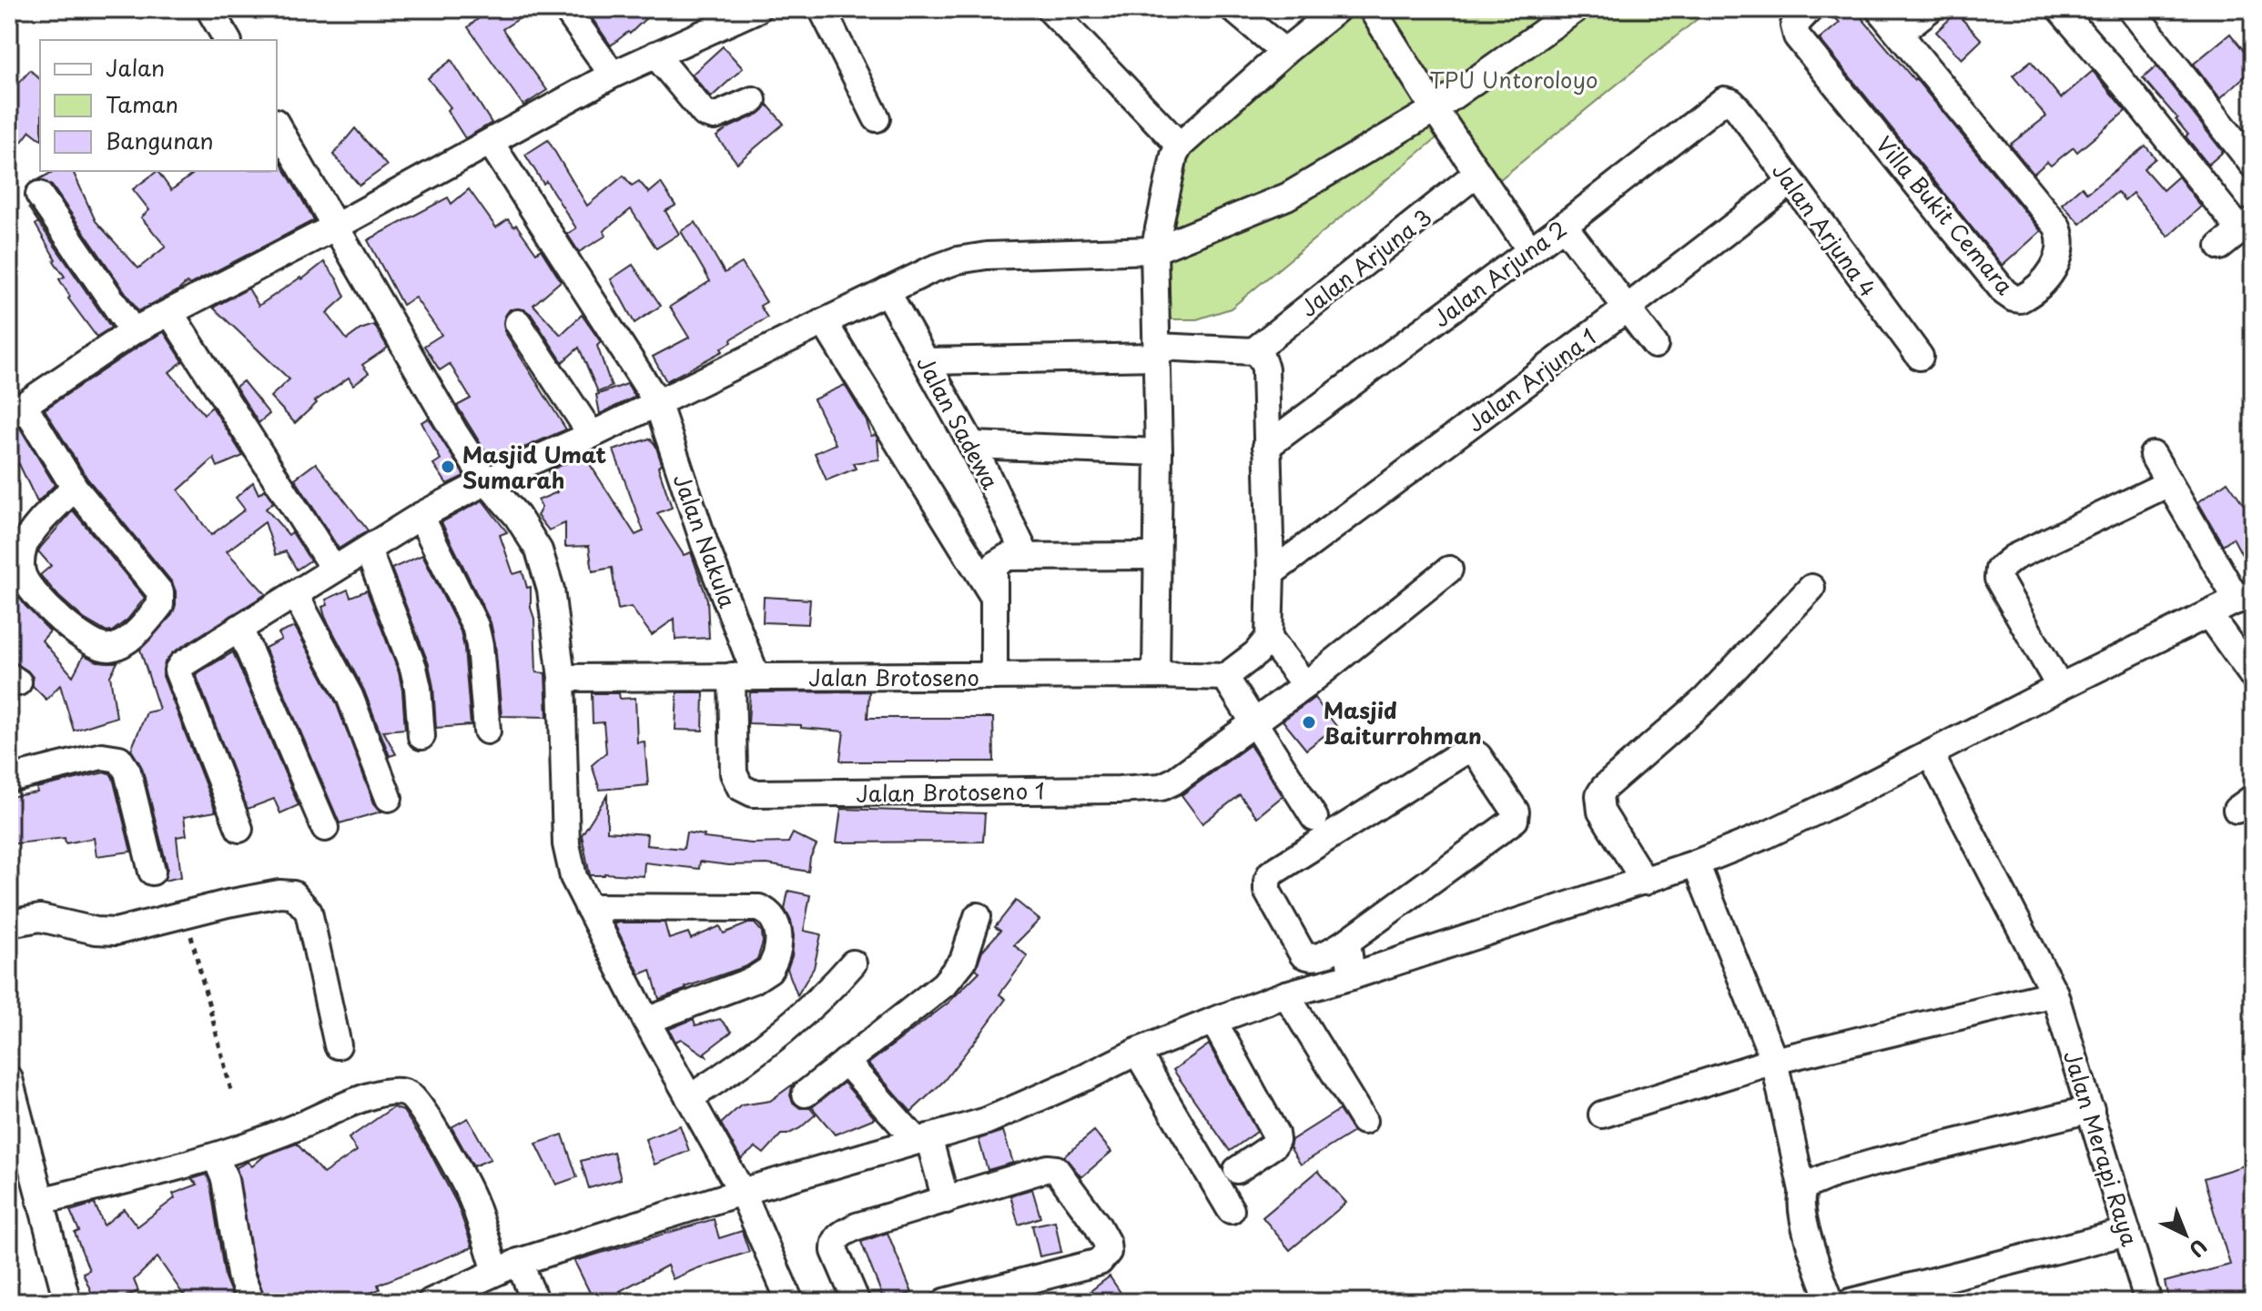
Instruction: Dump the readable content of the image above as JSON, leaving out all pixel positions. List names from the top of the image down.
{
  "streets": {
    "street": [
      "Villa Bukit Cemara",
      "Jalan Arjuna 4",
      "Jalan Arjuna 3",
      "Jalan Arjuna 2",
      "Jalan Arjuna 1",
      "Jalan Sadewa",
      "Jalan Nakula",
      "Jalan Brotoseno",
      "Jalan Brotoseno 1",
      "Jalan Merapi Raya"
    ]
  },
  "crossings": [
    ["Jalan Arjuna 4", "Jalan Arjuna 2"],
    ["Jalan Arjuna 4", "Jalan Arjuna 1"],
    ["Jalan Nakula", "Jalan Brotoseno"],
    ["Jalan Nakula", "Jalan Brotoseno 1"],
    ["Jalan Brotoseno", "Jalan Brotoseno 1"]
  ],
  "parks": ["TPU Untoroloyo"],
  "places": ["Masjid Umat Sumarah", "Masjid Baiturrohman"],
  "legend": ["Jalan", "Taman", "Bangunan"],
  "north": "bottom right"
}
